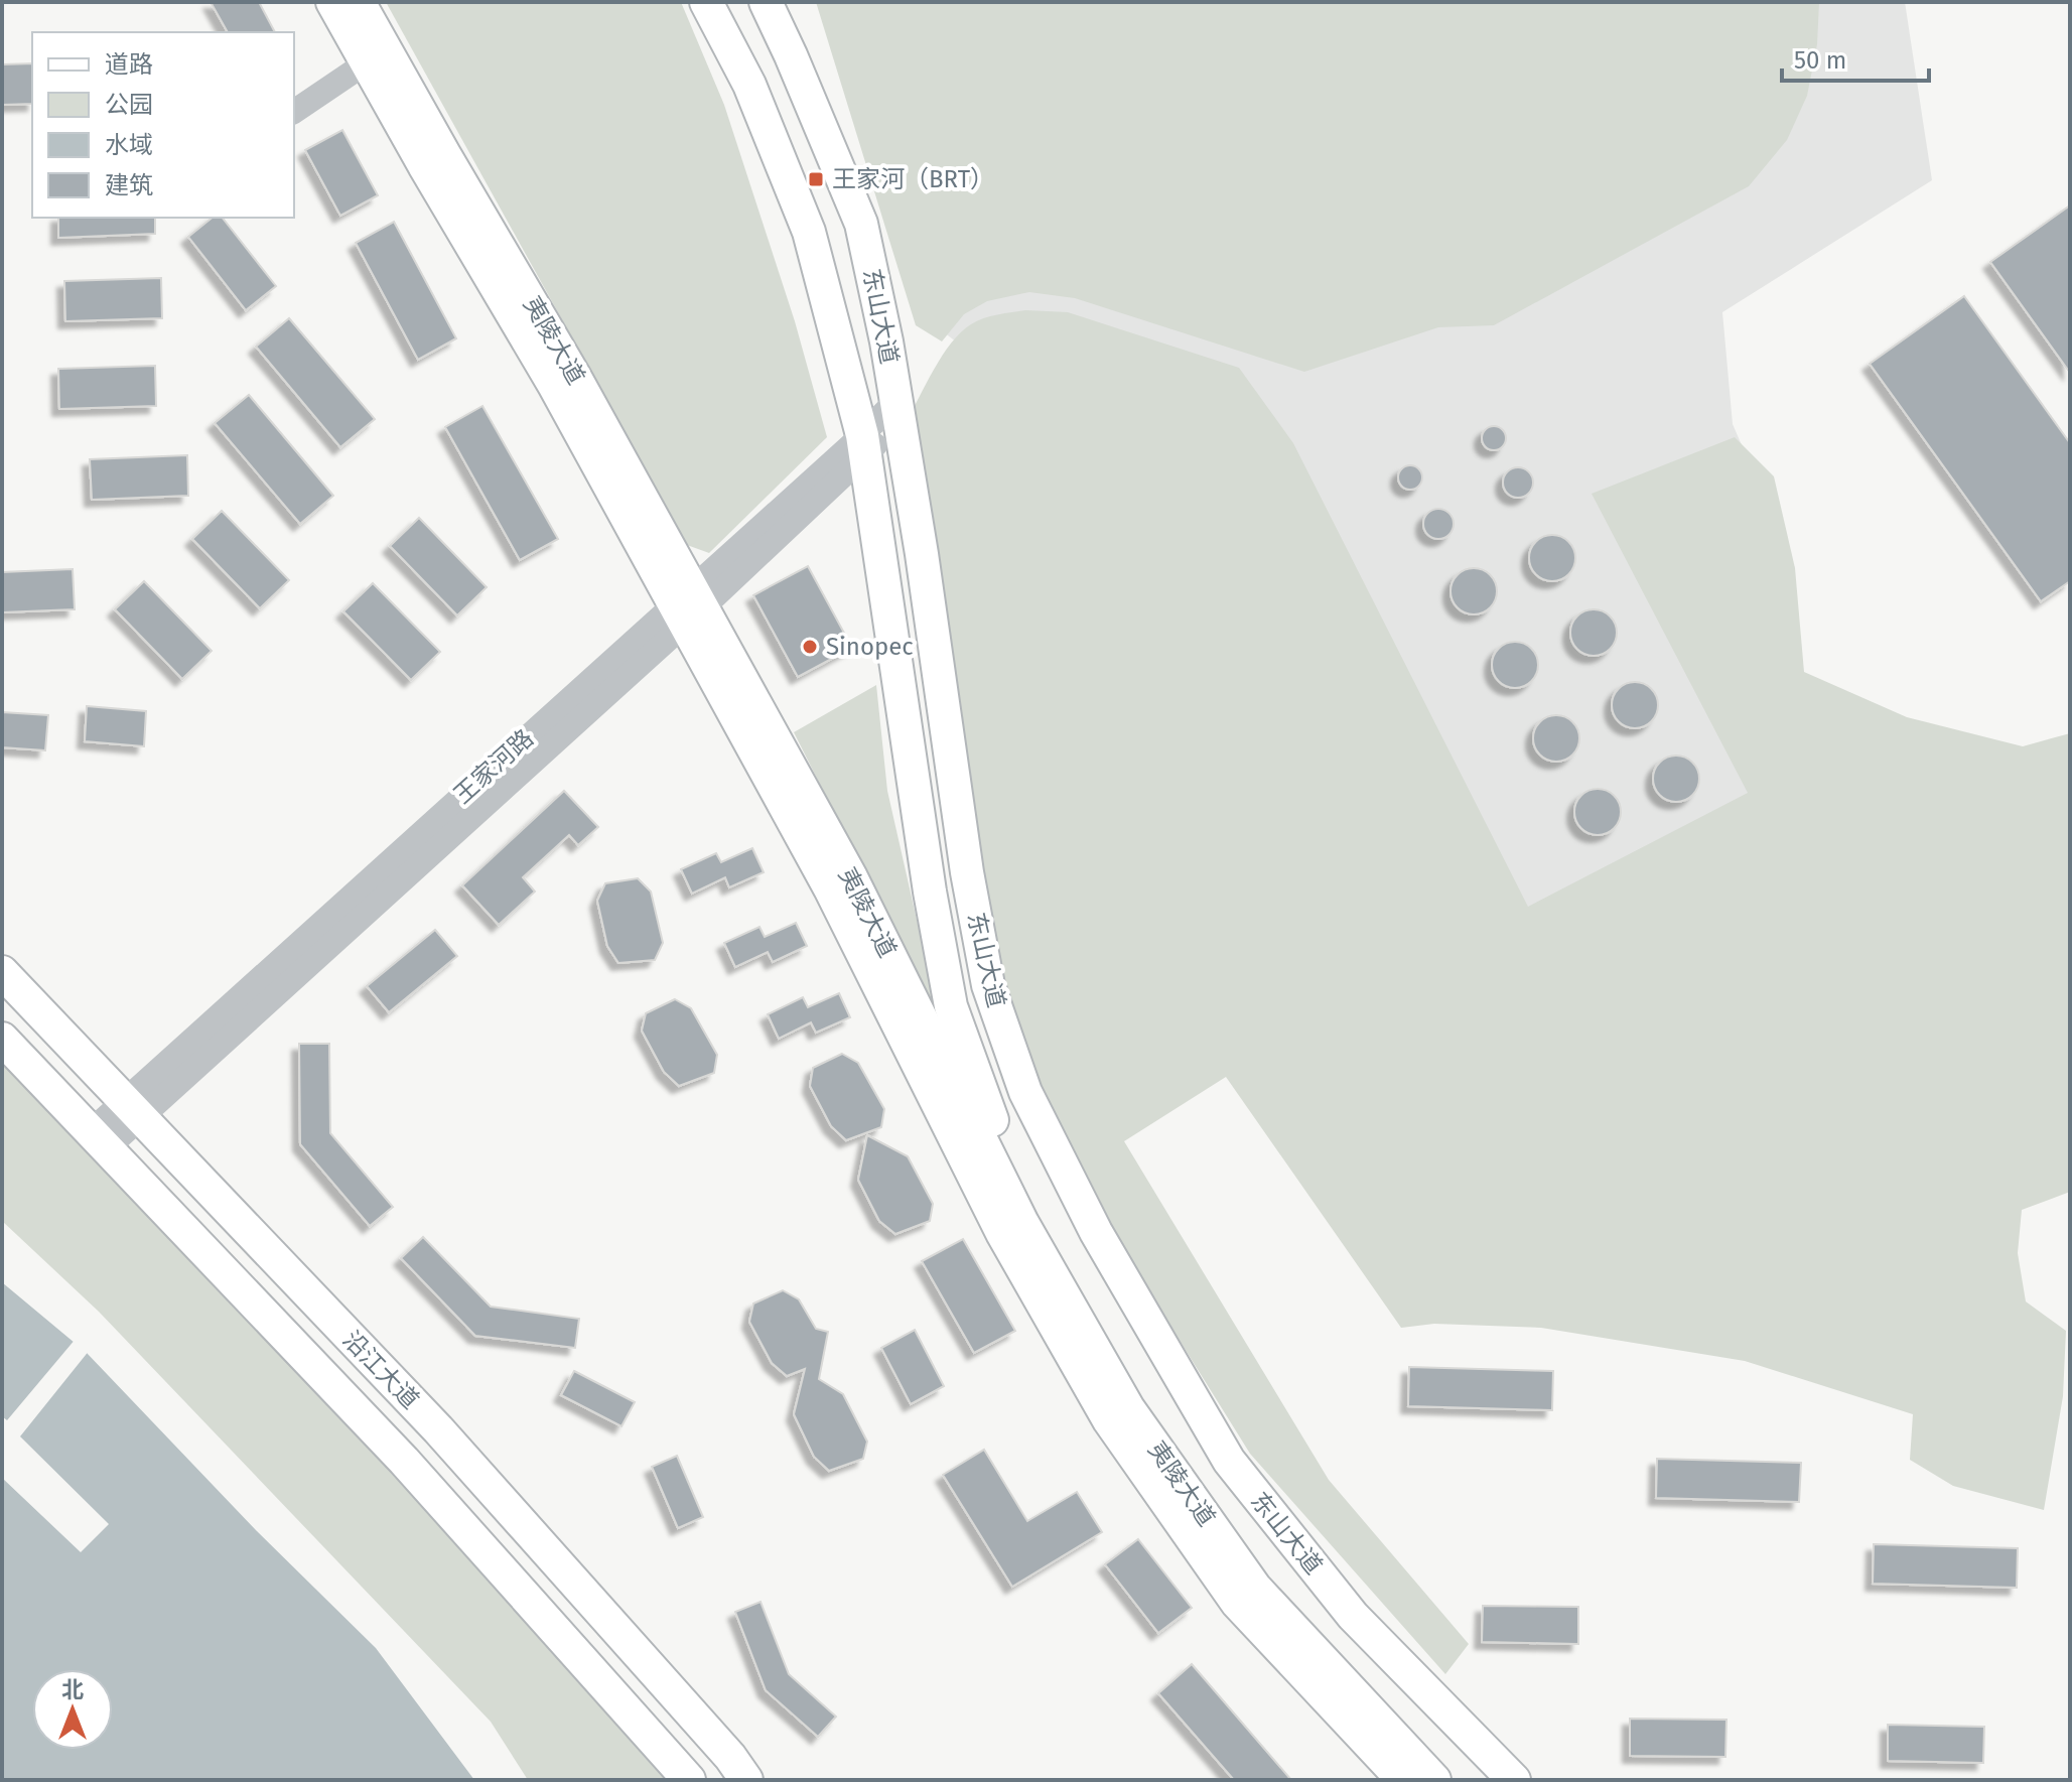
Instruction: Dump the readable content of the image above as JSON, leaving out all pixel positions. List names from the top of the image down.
{
  "streets": {
    "main road": ["东山大道", "夷陵大道", "沿江大道"],
    "street": ["王家河路"]
  },
  "crossings": [
    ["东山大道", "王家河路"],
    ["夷陵大道", "王家河路"],
    ["王家河路", "沿江大道"]
  ],
  "places": {
    "transit": ["王家河（BRT）"],
    "other": ["Sinopec"]
  },
  "legend": [
    "道路",
    "公园",
    "水域",
    "建筑"
  ],
  "scale_bar": "50 m",
  "north": "top"
}
